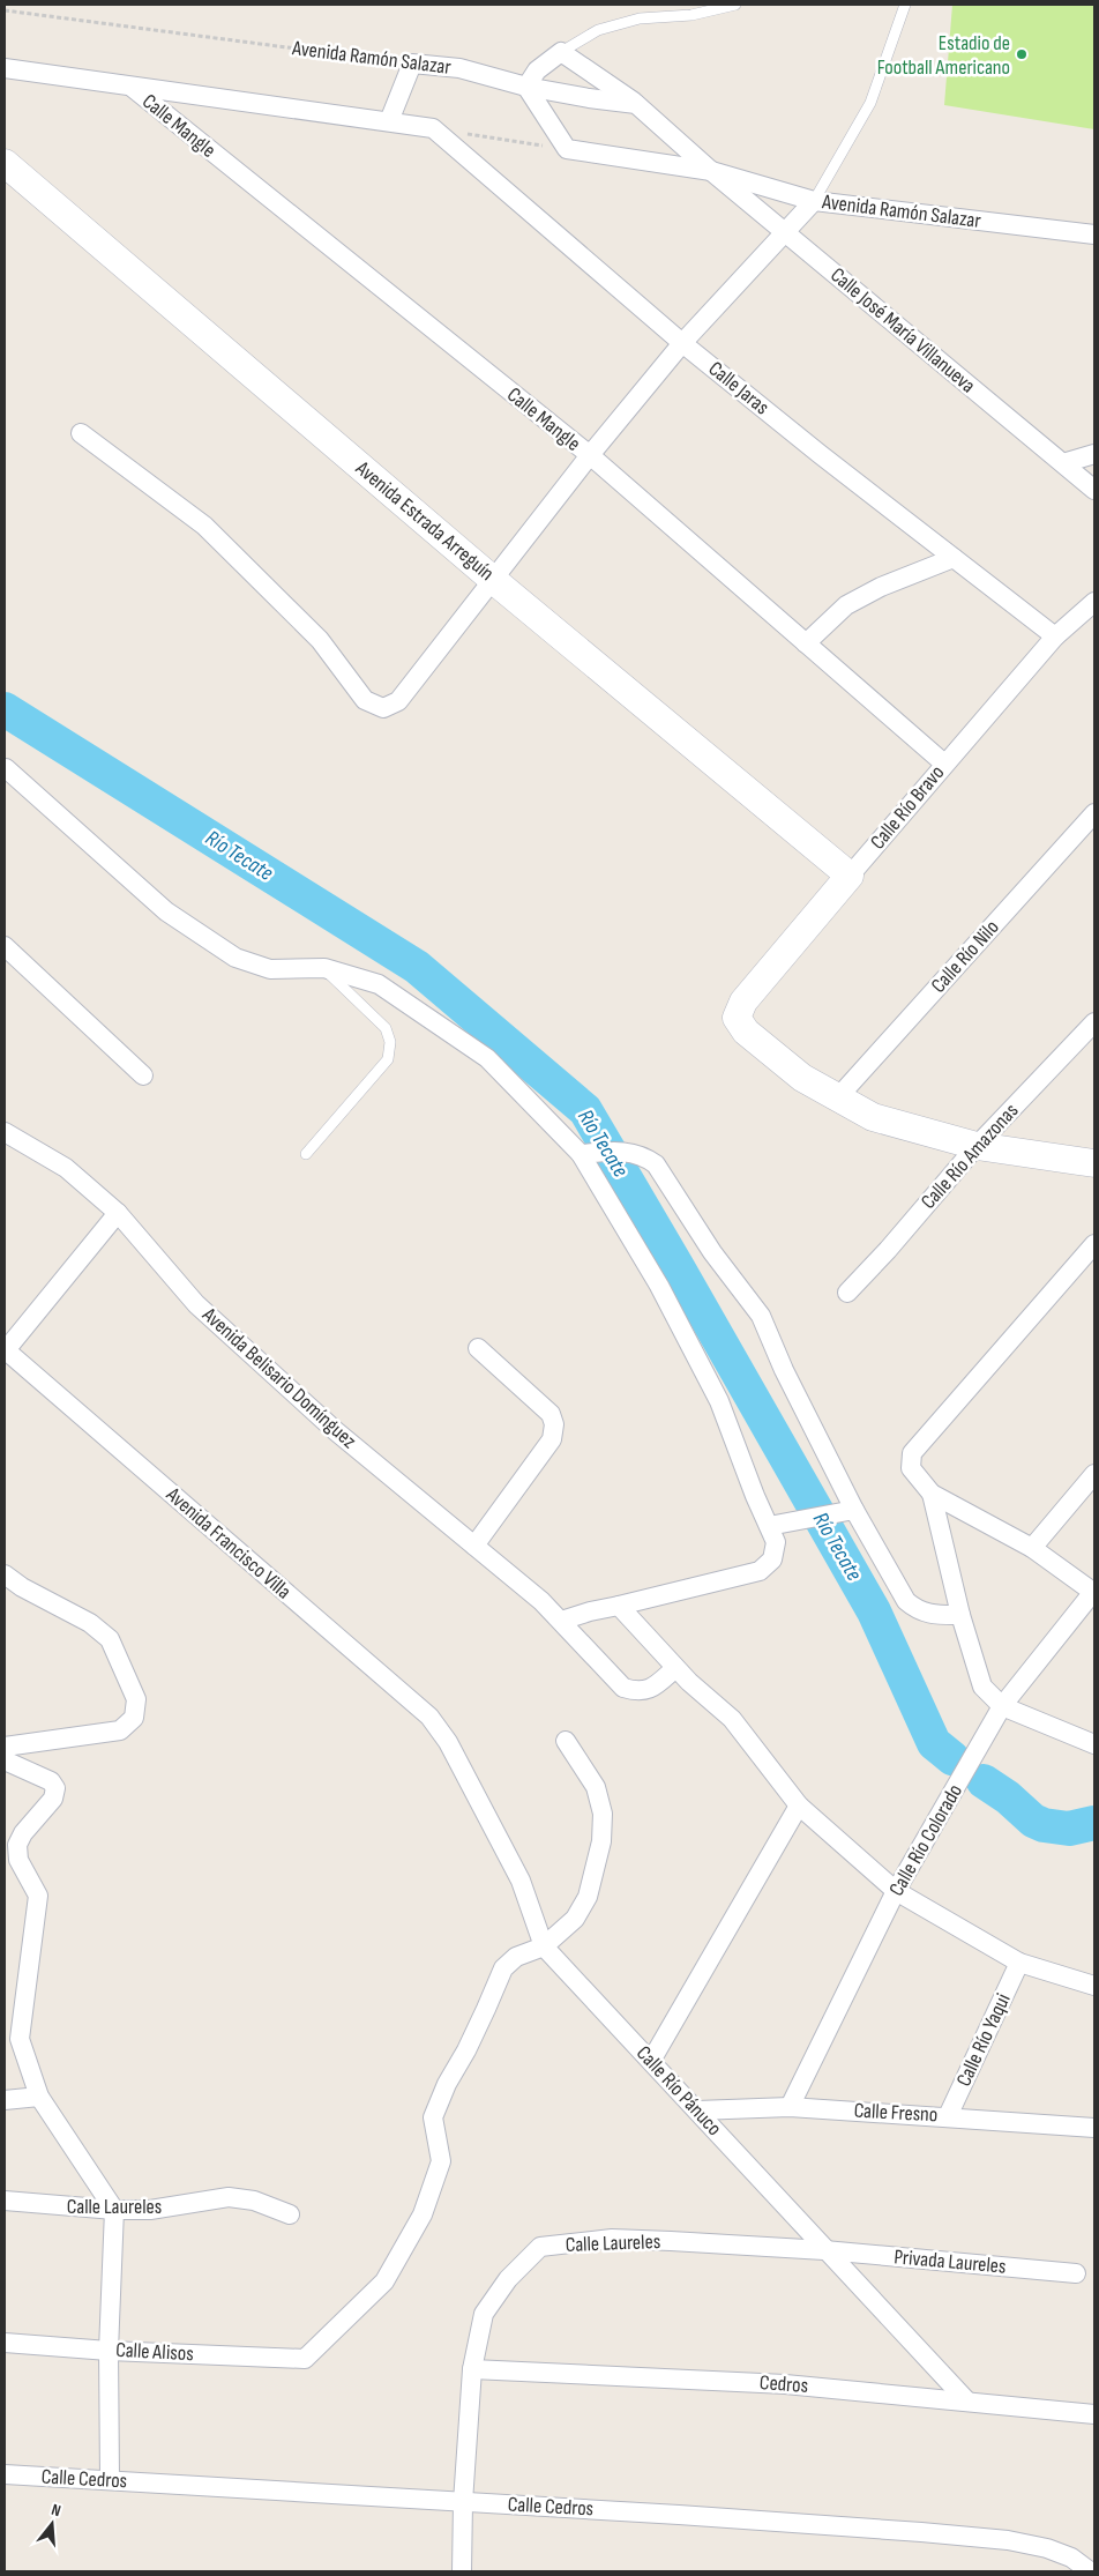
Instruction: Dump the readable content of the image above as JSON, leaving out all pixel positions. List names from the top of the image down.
{
  "streets": {
    "street": [
      "Avenida Ramón Salazar",
      "Calle Mangle",
      "Calle José María Villanueva",
      "Calle Jaras",
      "Avenida Estrada Arreguín",
      "Calle Río Bravo",
      "Calle Río Nilo",
      "Calle Río Amazonas",
      "Avenida Belisario Domínguez",
      "Avenida Francisco Villa",
      "Calle Río Colorado",
      "Calle Río Yaqui",
      "Calle Río Pánuco",
      "Calle Fresno",
      "Calle Laureles",
      "Privada Laureles",
      "Calle Alisos",
      "Cedros",
      "Calle Cedros"
    ]
  },
  "crossings": [
    ["Avenida Ramón Salazar", "Calle José María Villanueva"],
    ["Calle Mangle", "Calle Río Bravo"],
    ["Calle Jaras", "Calle Río Bravo"],
    ["Avenida Estrada Arreguín", "Calle Río Bravo"],
    ["Calle Río Bravo", "Calle Río Nilo"],
    ["Avenida Francisco Villa", "Calle Río Pánuco"],
    ["Calle Río Colorado", "Calle Fresno"],
    ["Calle Río Yaqui", "Calle Fresno"],
    ["Calle Río Pánuco", "Calle Fresno"],
    ["Calle Río Pánuco", "Calle Laureles"],
    ["Calle Río Pánuco", "Privada Laureles"],
    ["Calle Río Pánuco", "Calle Alisos"],
    ["Calle Río Pánuco", "Cedros"],
    ["Calle Laureles", "Privada Laureles"],
    ["Calle Laureles", "Cedros"],
    ["Calle Laureles", "Calle Cedros"]
  ],
  "water": ["Río Tecate"],
  "places": ["Estadio de Football Americano"],
  "north": "top"
}
